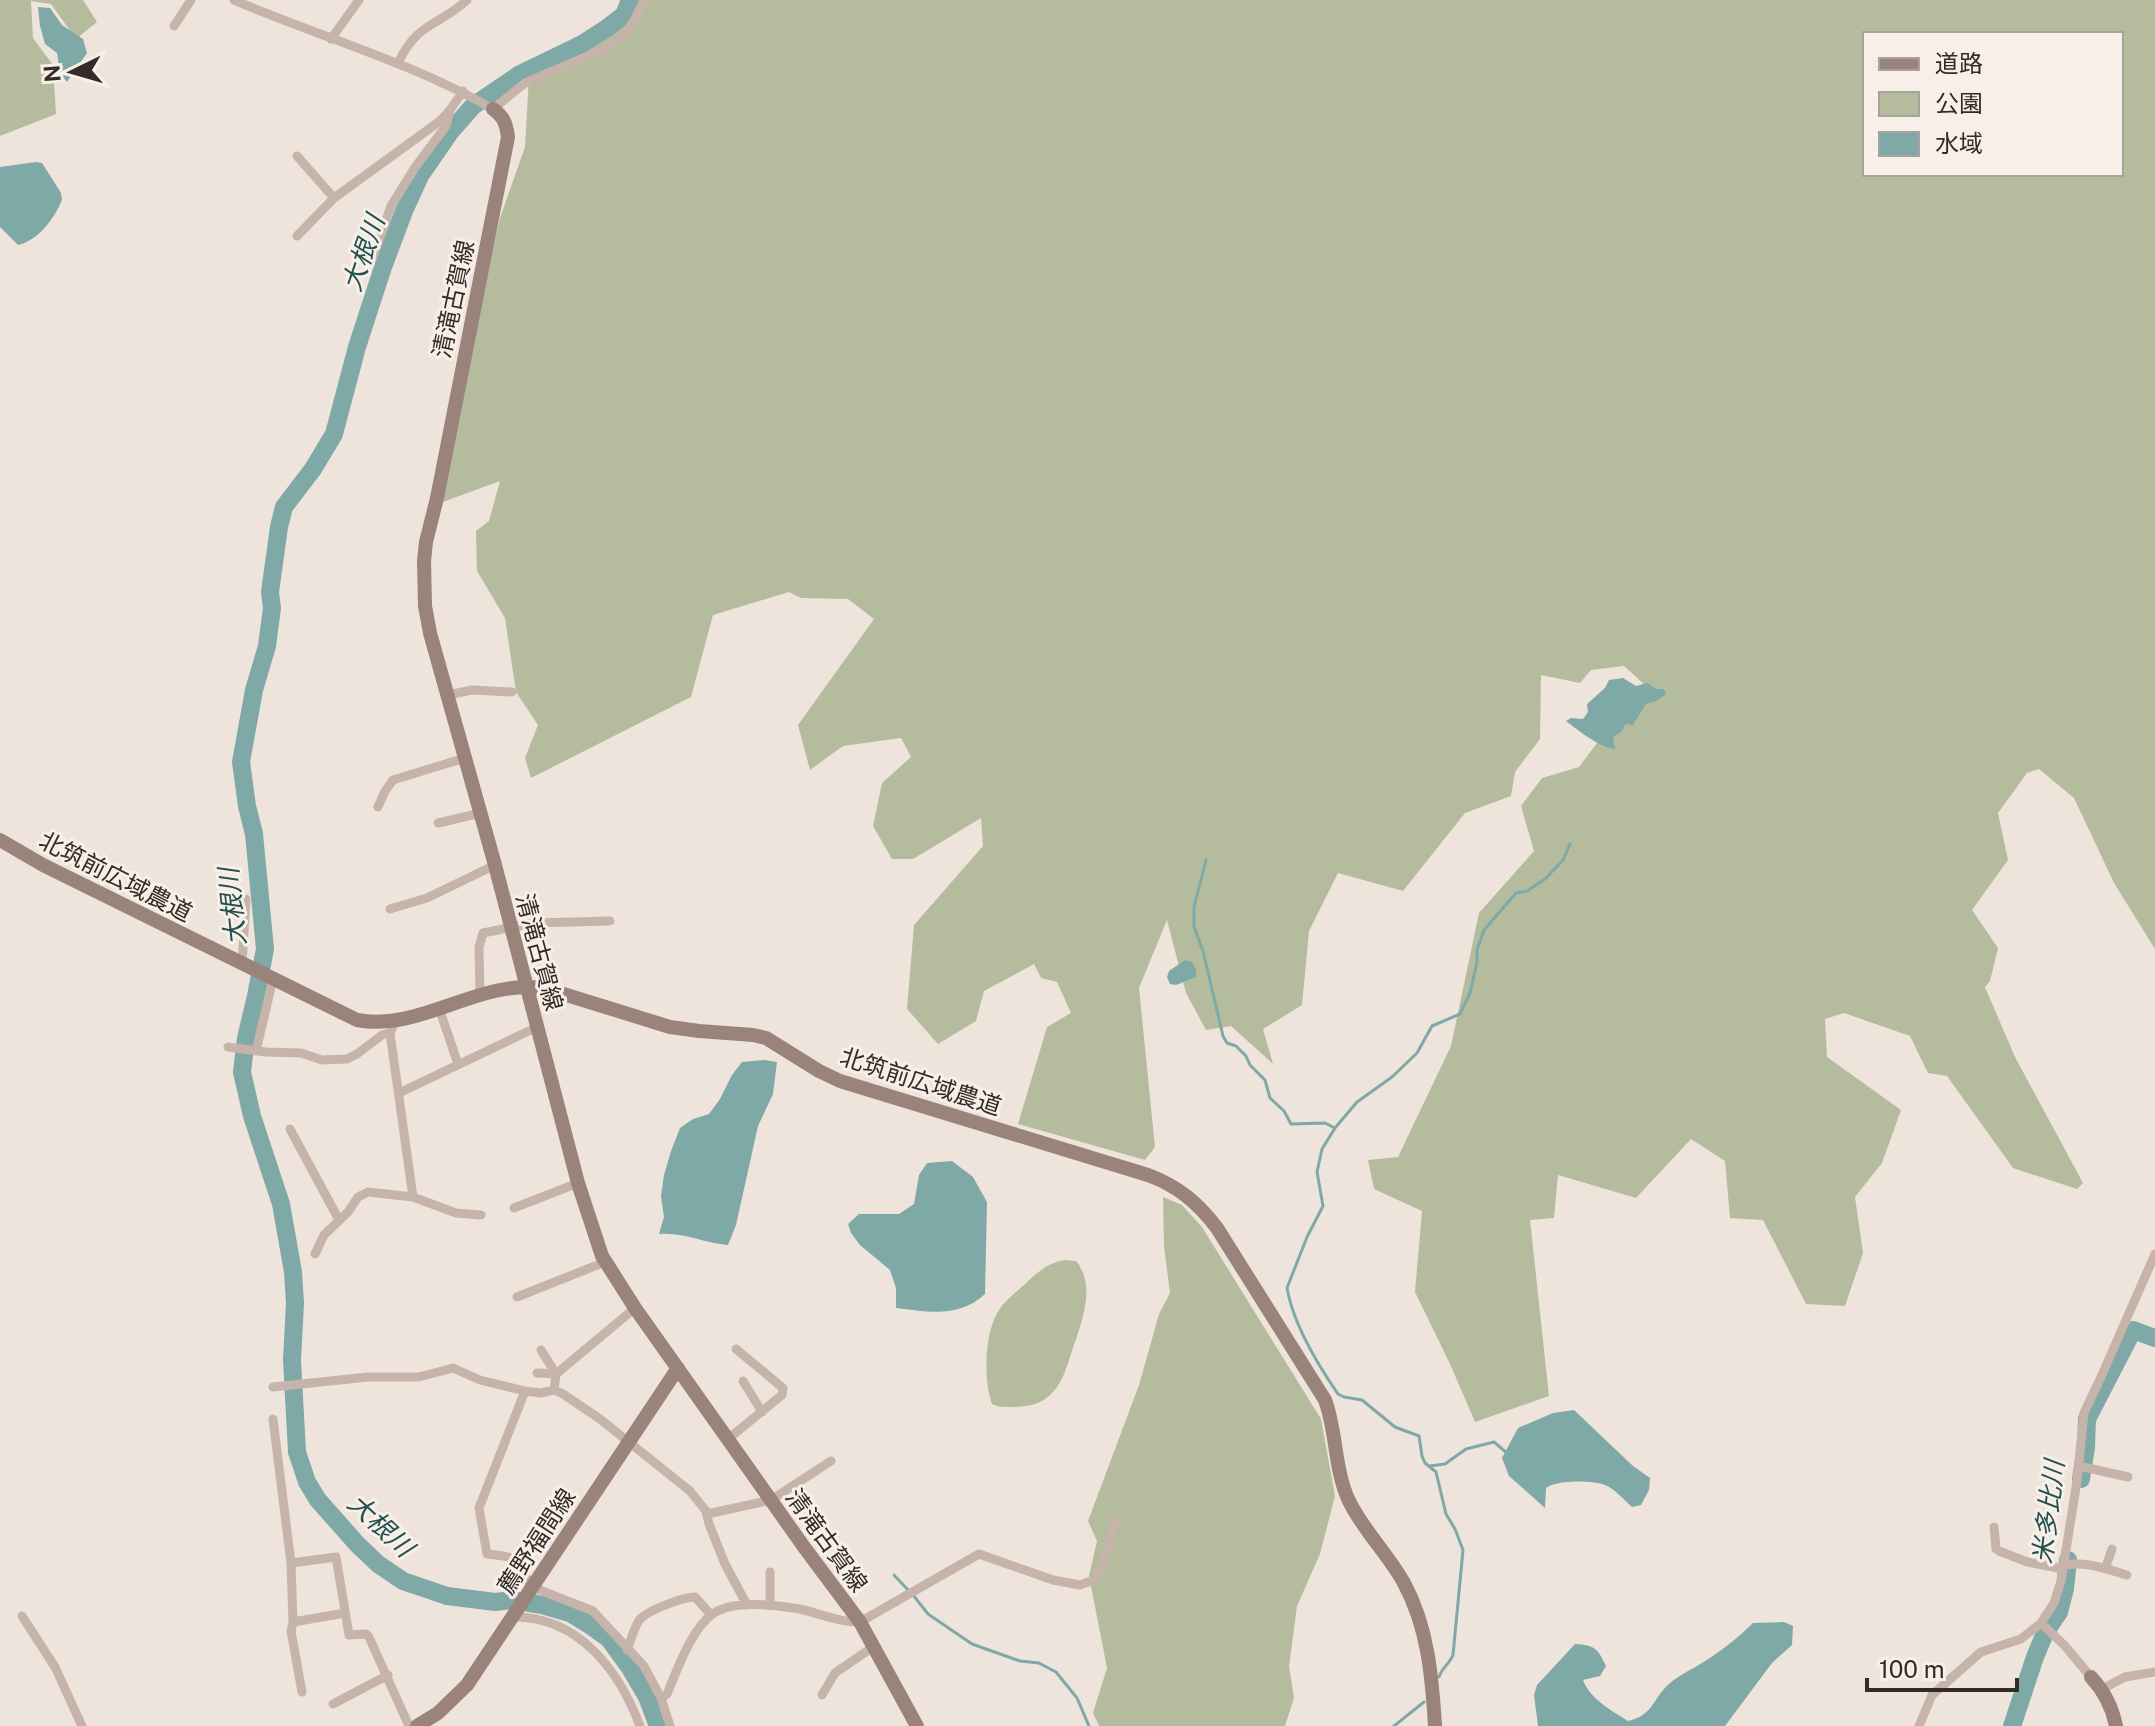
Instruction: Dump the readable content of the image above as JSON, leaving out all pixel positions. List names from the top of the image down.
{
  "streets": {
    "main road": ["清滝古賀線", "北筑前広域農道", "薦野福間線"]
  },
  "crossings": [
    ["清滝古賀線", "北筑前広域農道"],
    ["清滝古賀線", "薦野福間線"]
  ],
  "water": ["大根川", "米多比川"],
  "legend": ["道路", "公園", "水域"],
  "scale_bar": "100 m",
  "north": "left"
}
